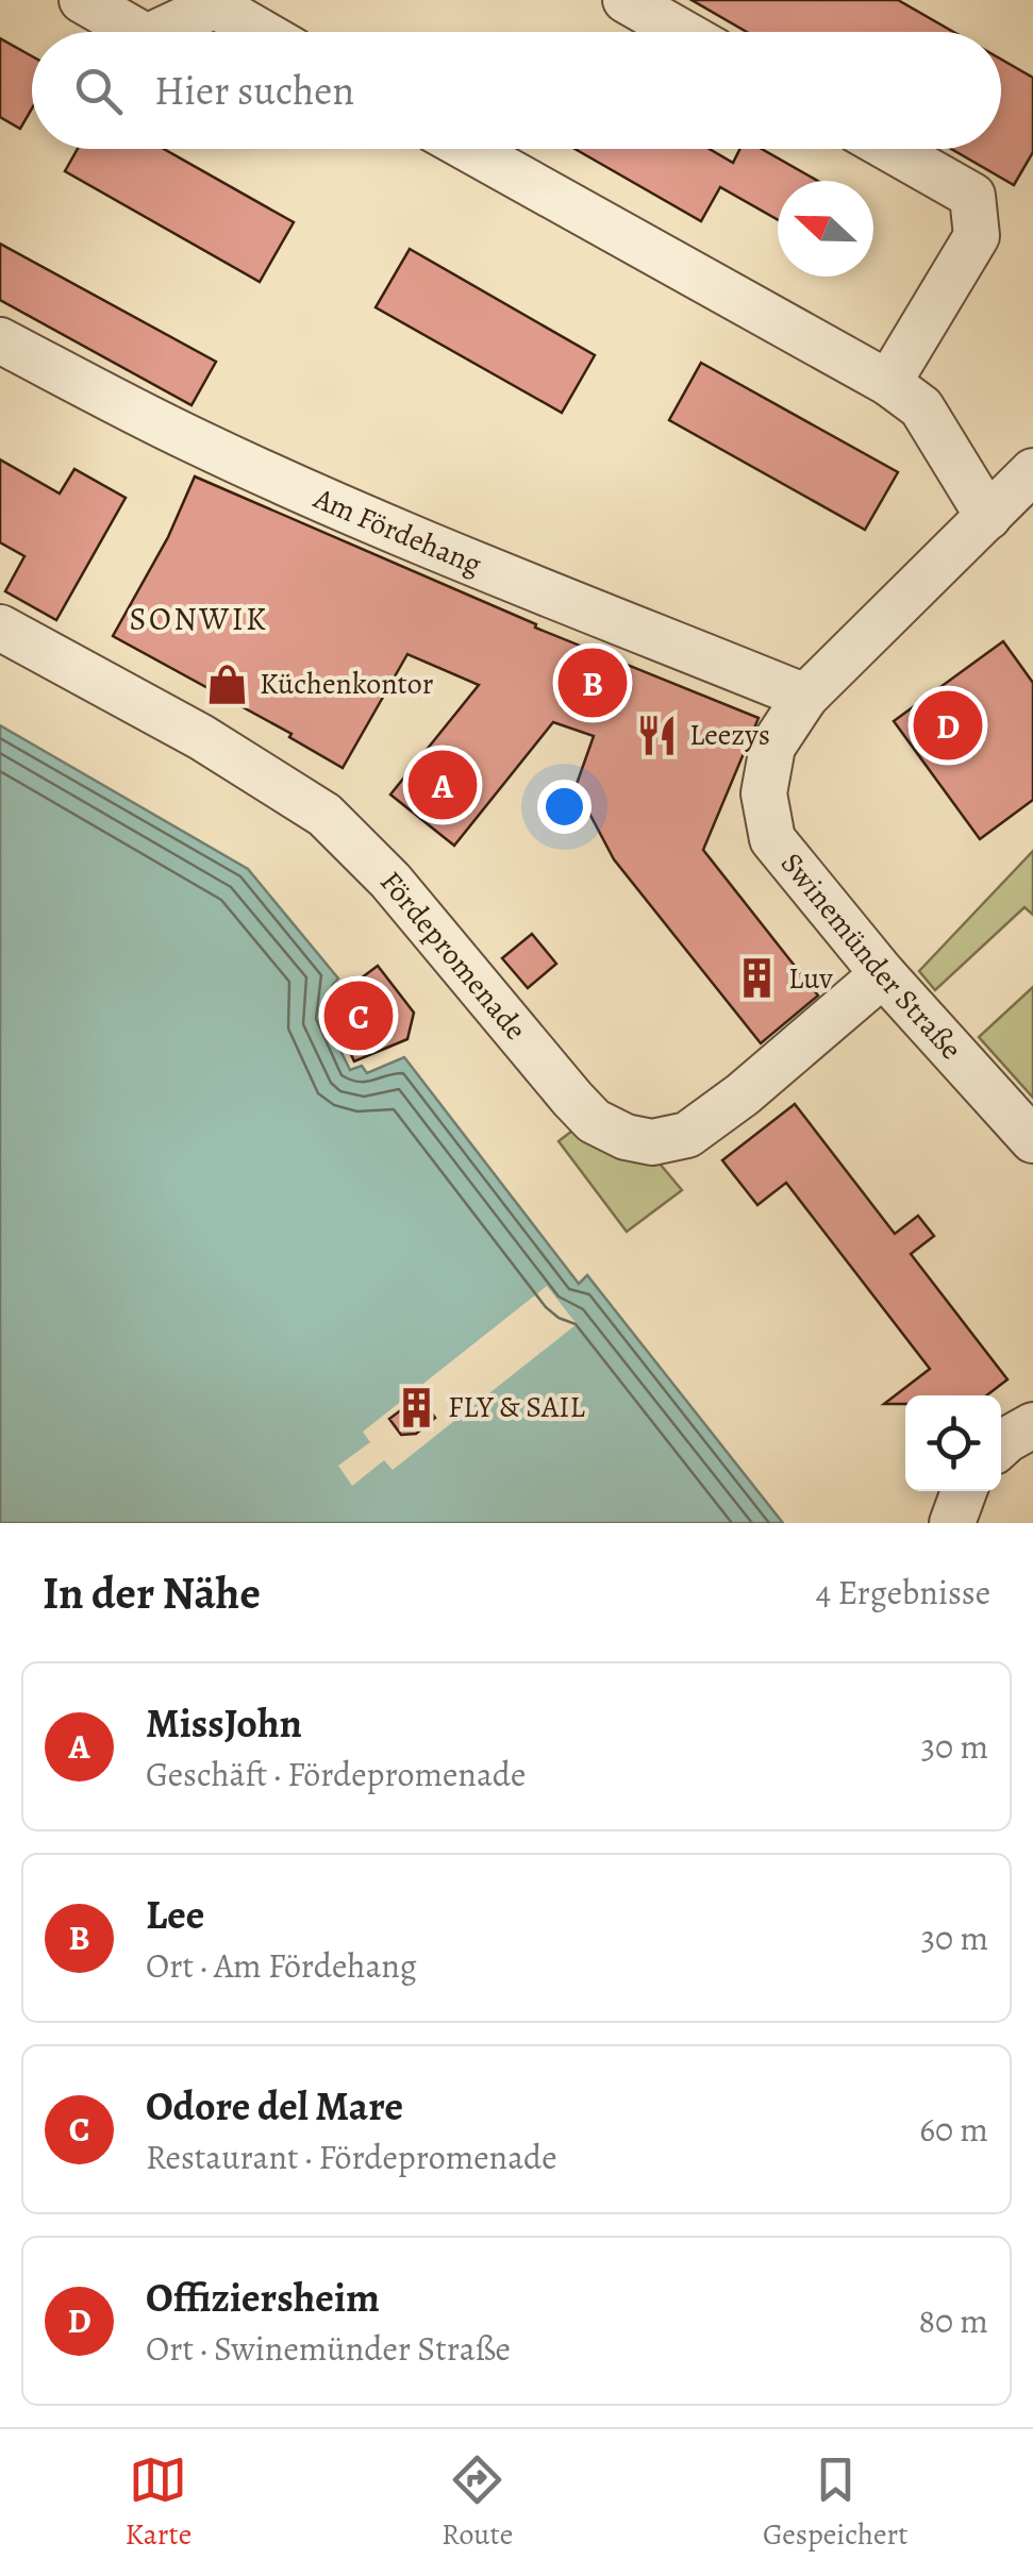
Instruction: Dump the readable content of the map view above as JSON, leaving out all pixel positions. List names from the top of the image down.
{
  "streets": {
    "street": ["Am Fördehang", "Swinemünder Straße", "Fördepromenade"]
  },
  "crossings": [
    ["Am Fördehang", "Swinemünder Straße"],
    ["Swinemünder Straße", "Fördepromenade"]
  ],
  "districts": ["SONWIK"],
  "places": {
    "shop": ["Küchenkontor"],
    "restaurant": ["Leezys"],
    "building": ["Luv", "FLY & SAIL"]
  },
  "north": "left",
  "page": {
    "search": "Hier suchen",
    "pins": [
      "B",
      "D",
      "A",
      "C"
    ],
    "heading": ["In der Nähe", "4 Ergebnisse"],
    "list": [
      {
        "mark": "A",
        "name": "MissJohn",
        "note": "Geschäft · Fördepromenade",
        "value": "30 m"
      },
      {
        "mark": "B",
        "name": "Lee",
        "note": "Ort · Am Fördehang",
        "value": "30 m"
      },
      {
        "mark": "C",
        "name": "Odore del Mare",
        "note": "Restaurant · Fördepromenade",
        "value": "60 m"
      },
      {
        "mark": "D",
        "name": "Offiziersheim",
        "note": "Ort · Swinemünder Straße",
        "value": "80 m"
      }
    ],
    "nav": ["Karte", "Route", "Gespeichert"]
  }
}
